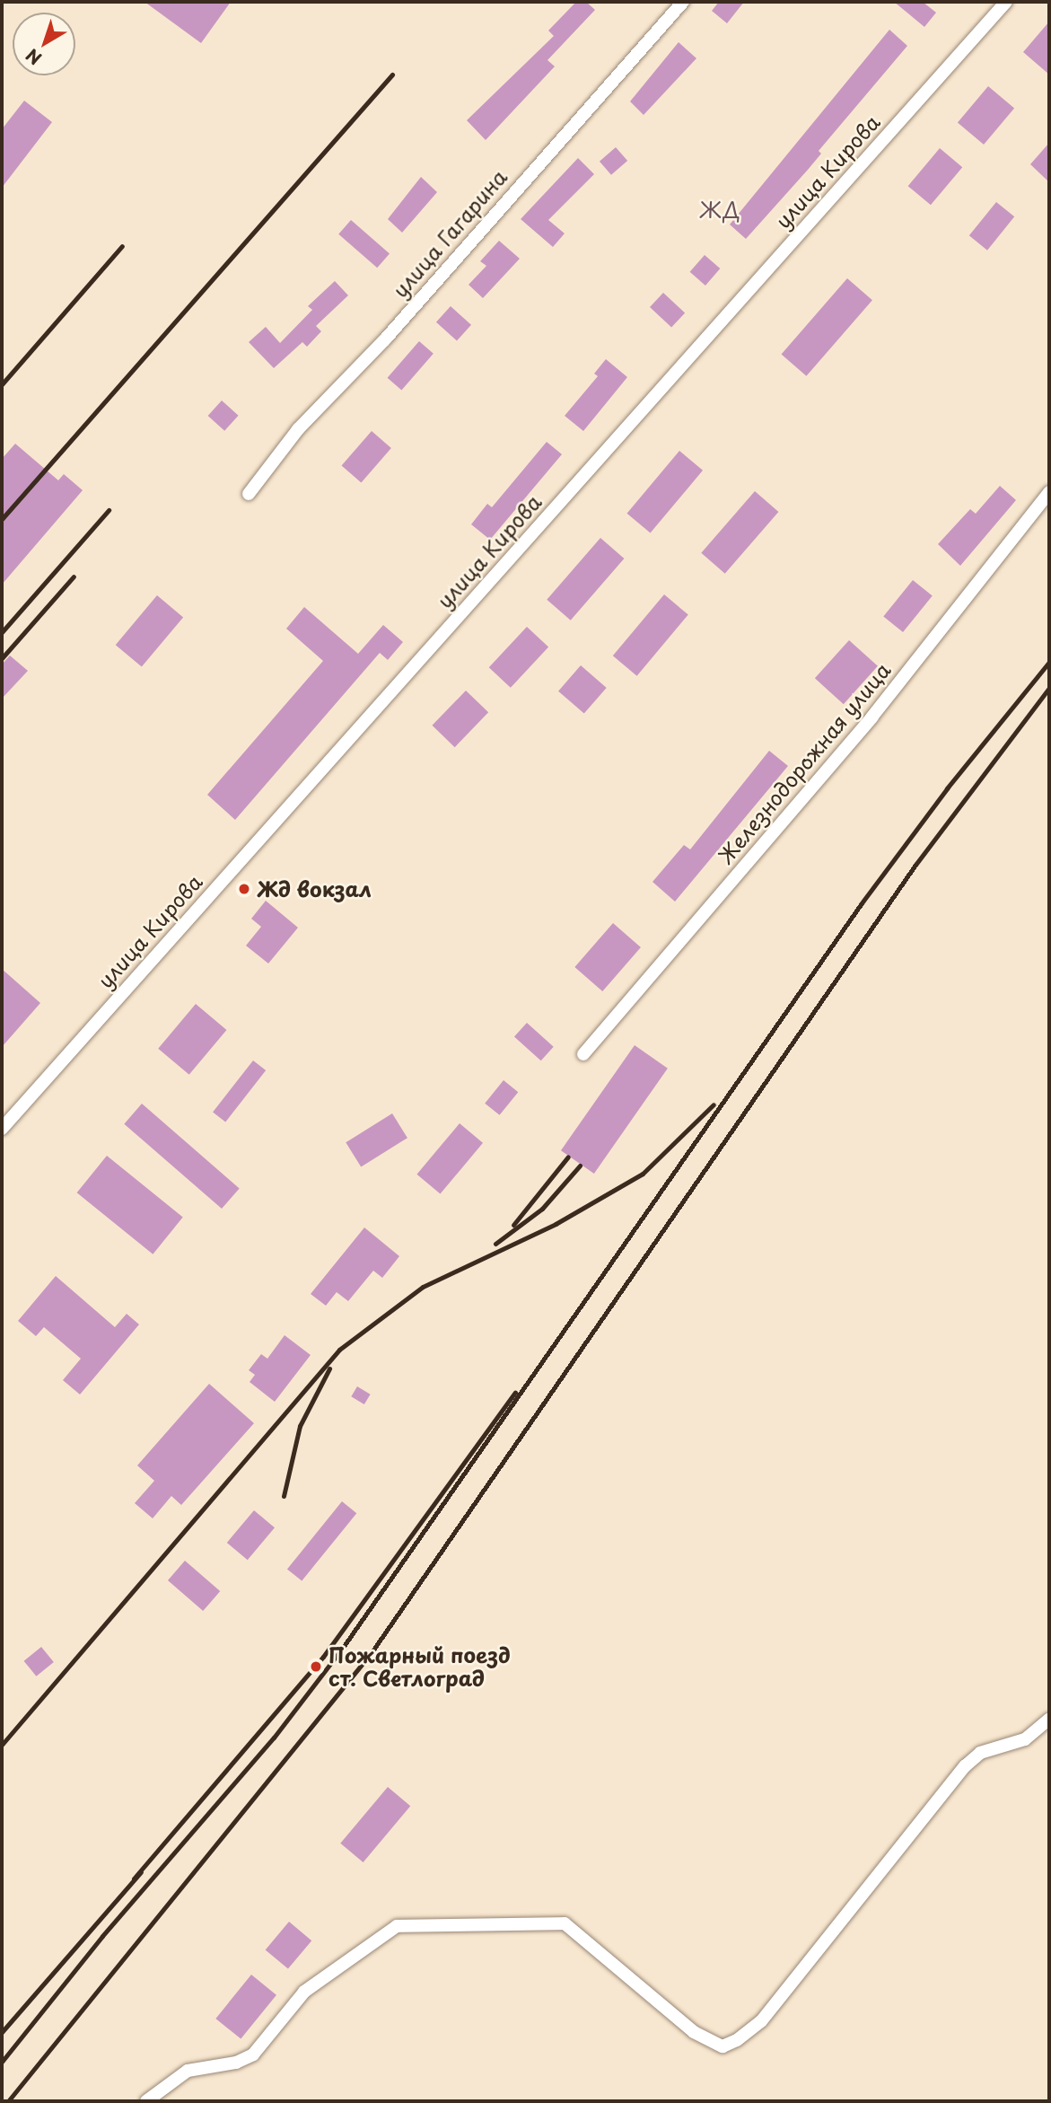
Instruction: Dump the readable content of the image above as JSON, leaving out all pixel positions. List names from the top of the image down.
{
  "streets": {
    "street": ["улица Кирова", "улица Гагарина", "Железнодорожная улица"]
  },
  "districts": ["ЖД"],
  "places": ["Жд вокзал", "Пожарный поезд ст. Светлоград"],
  "north": "bottom left"
}
